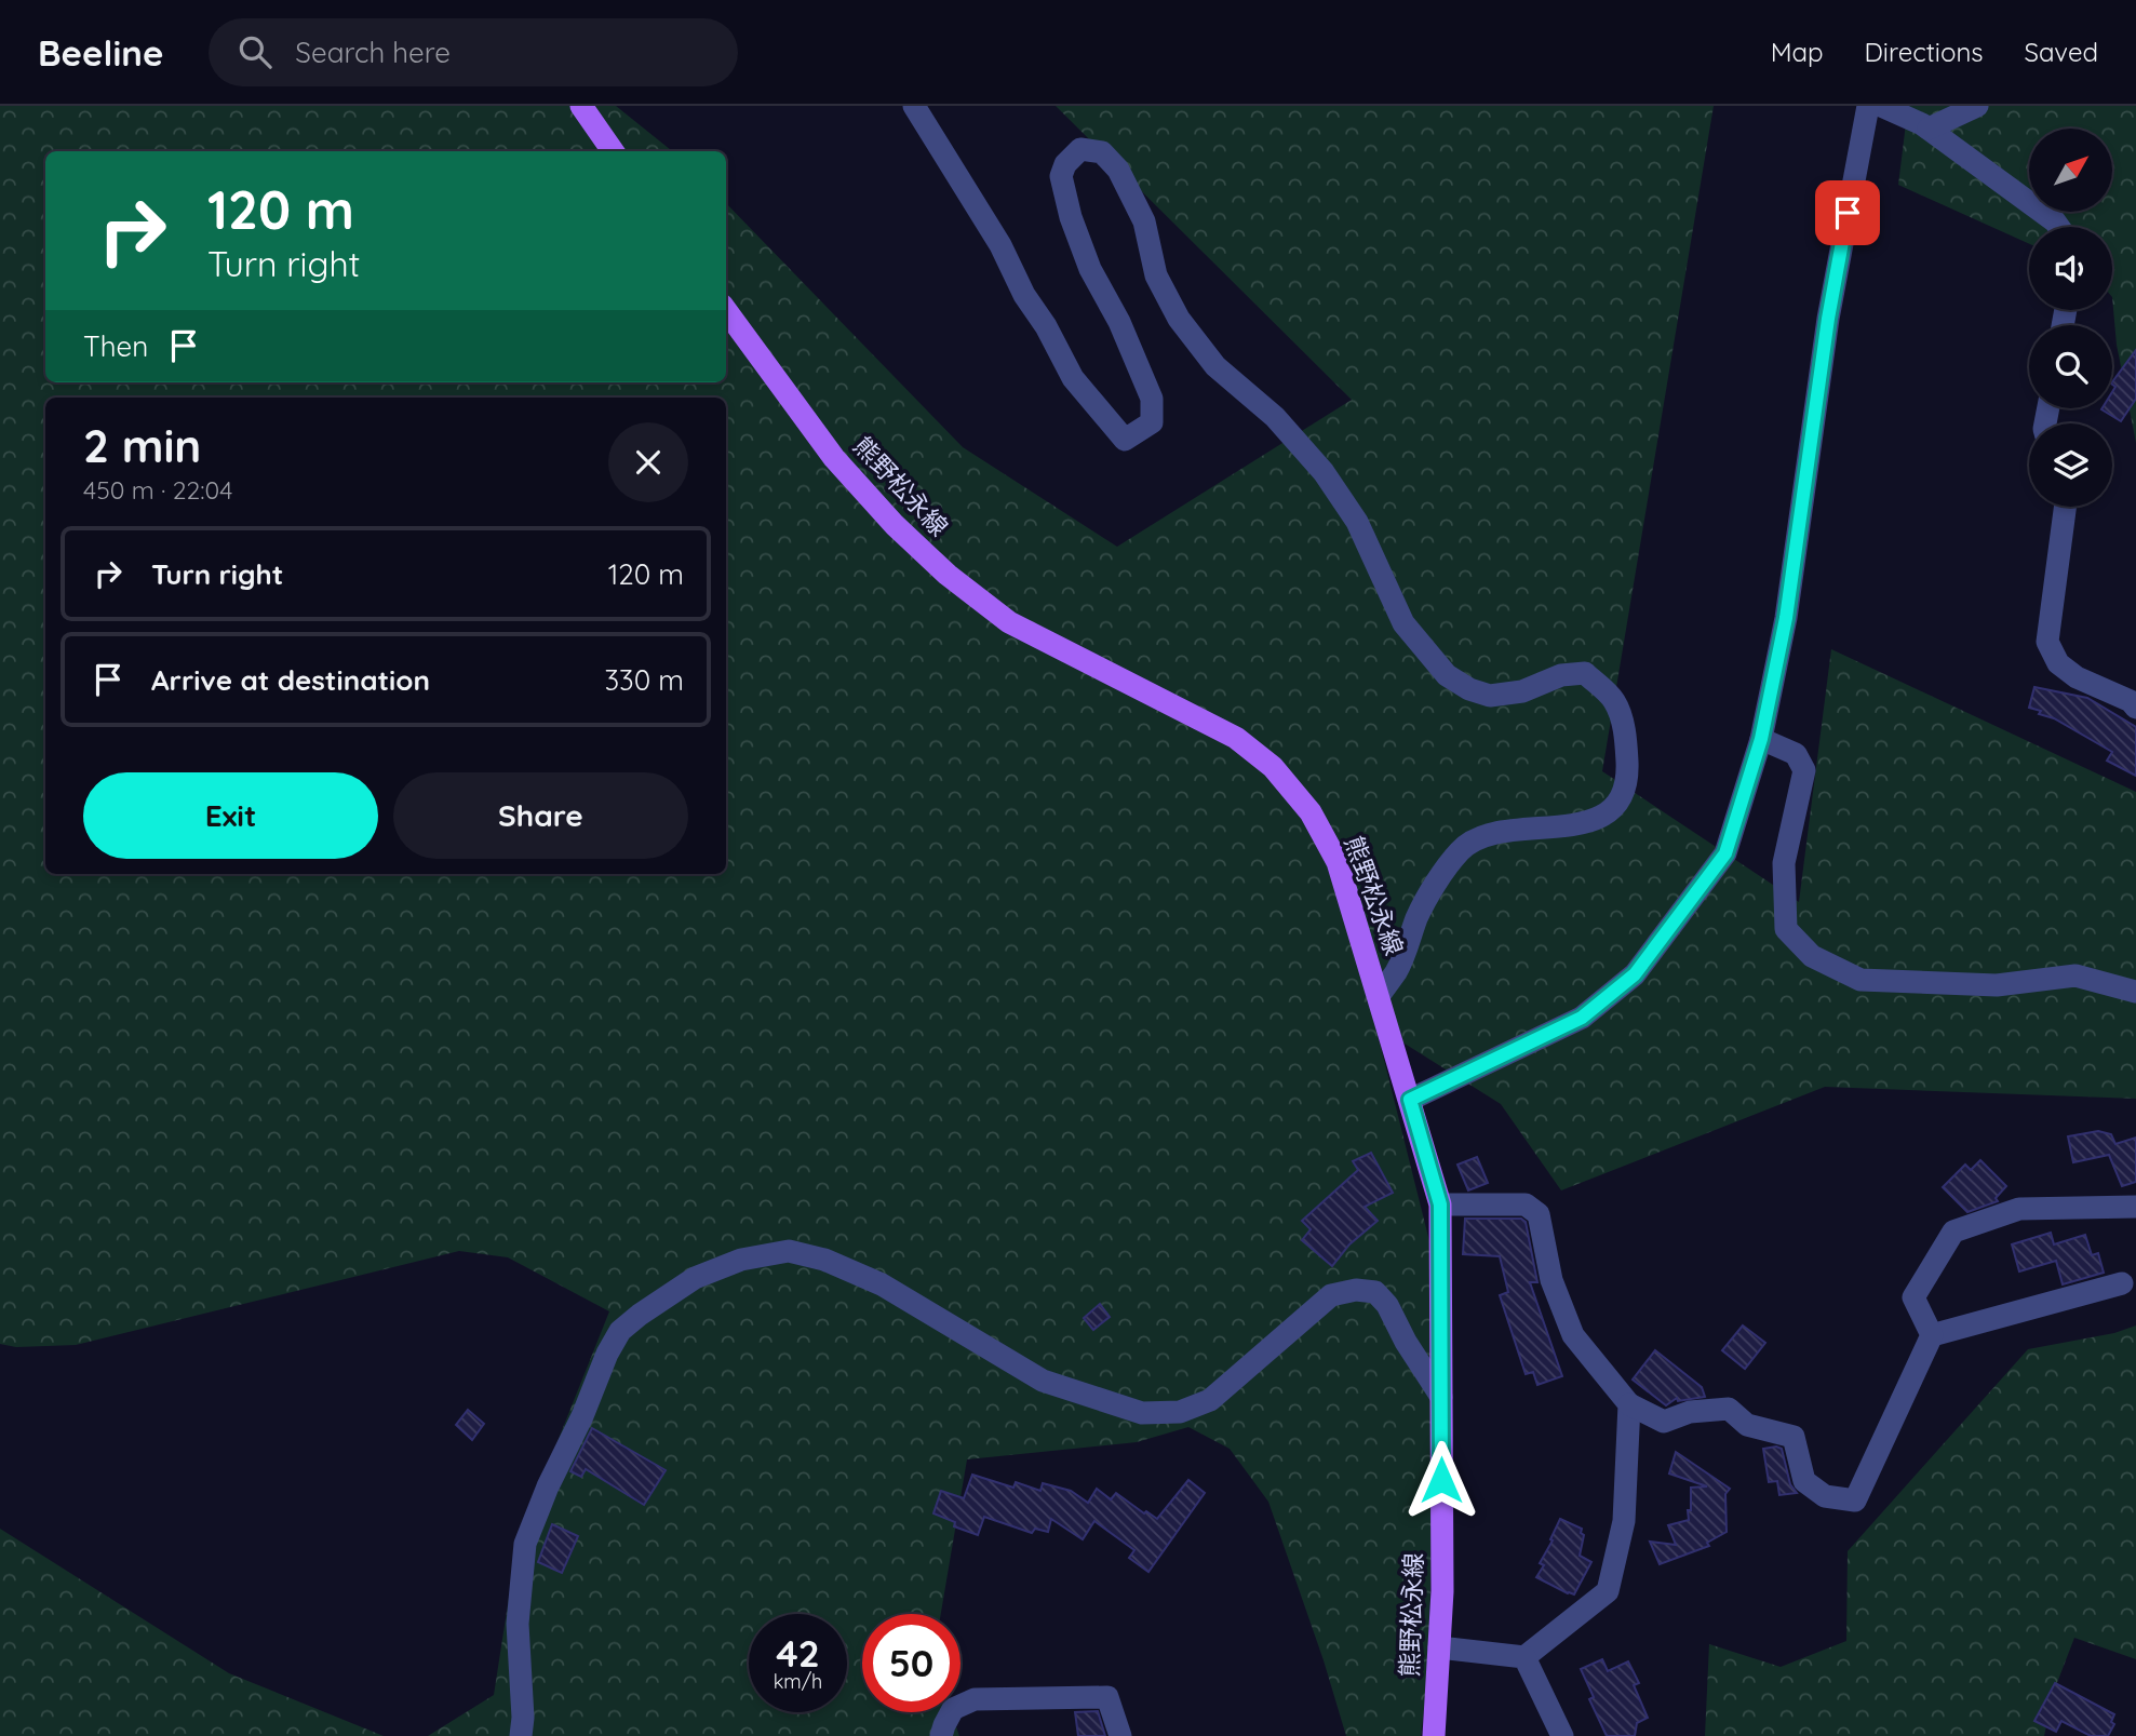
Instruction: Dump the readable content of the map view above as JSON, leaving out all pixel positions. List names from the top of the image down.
{
  "streets": {
    "main road": ["熊野松永線"]
  },
  "north": "top right",
  "page": {
    "header": "Beeline",
    "search": "Search here",
    "nav": ["Map", "Directions", "Saved"],
    "turn": ["120 m", "Turn right"],
    "then": "Then",
    "heading": ["2 min", "450 m · 22:04"],
    "list": [
      {
        "name": "Turn right",
        "value": "120 m"
      },
      {
        "name": "Arrive at destination",
        "value": "330 m"
      }
    ],
    "buttons": ["Exit", "Share"],
    "speed": "42 km/h",
    "limit": "50"
  }
}
